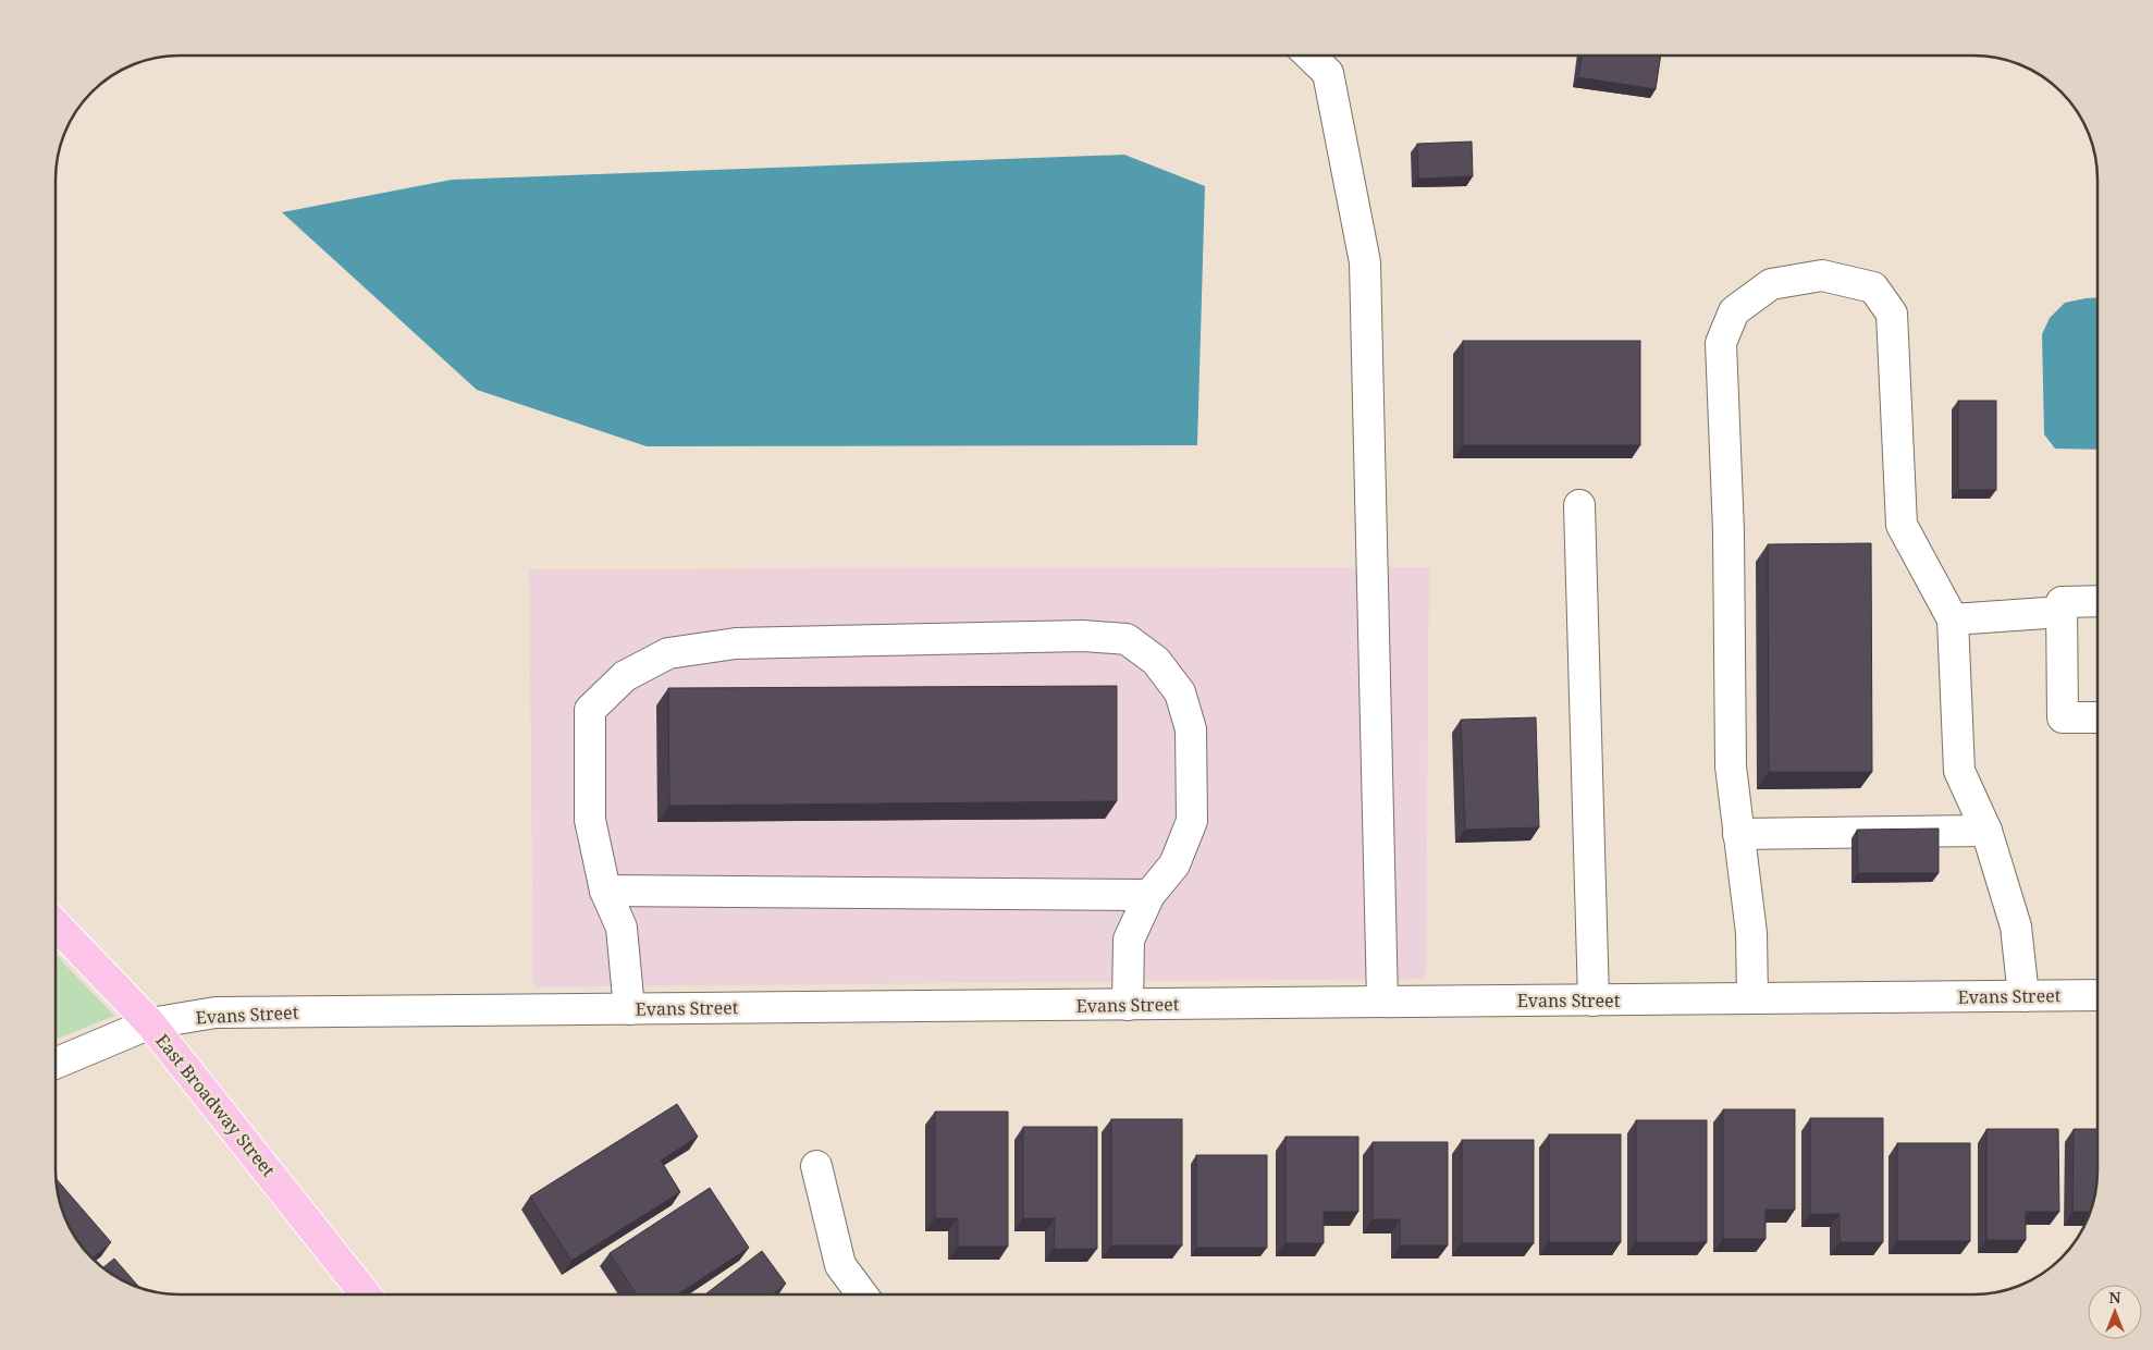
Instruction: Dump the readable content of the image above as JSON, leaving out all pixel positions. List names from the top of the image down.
{
  "streets": {
    "main road": ["East Broadway Street"],
    "street": ["Evans Street"]
  },
  "crossings": [
    ["Evans Street", "East Broadway Street"]
  ],
  "north": "top"
}
